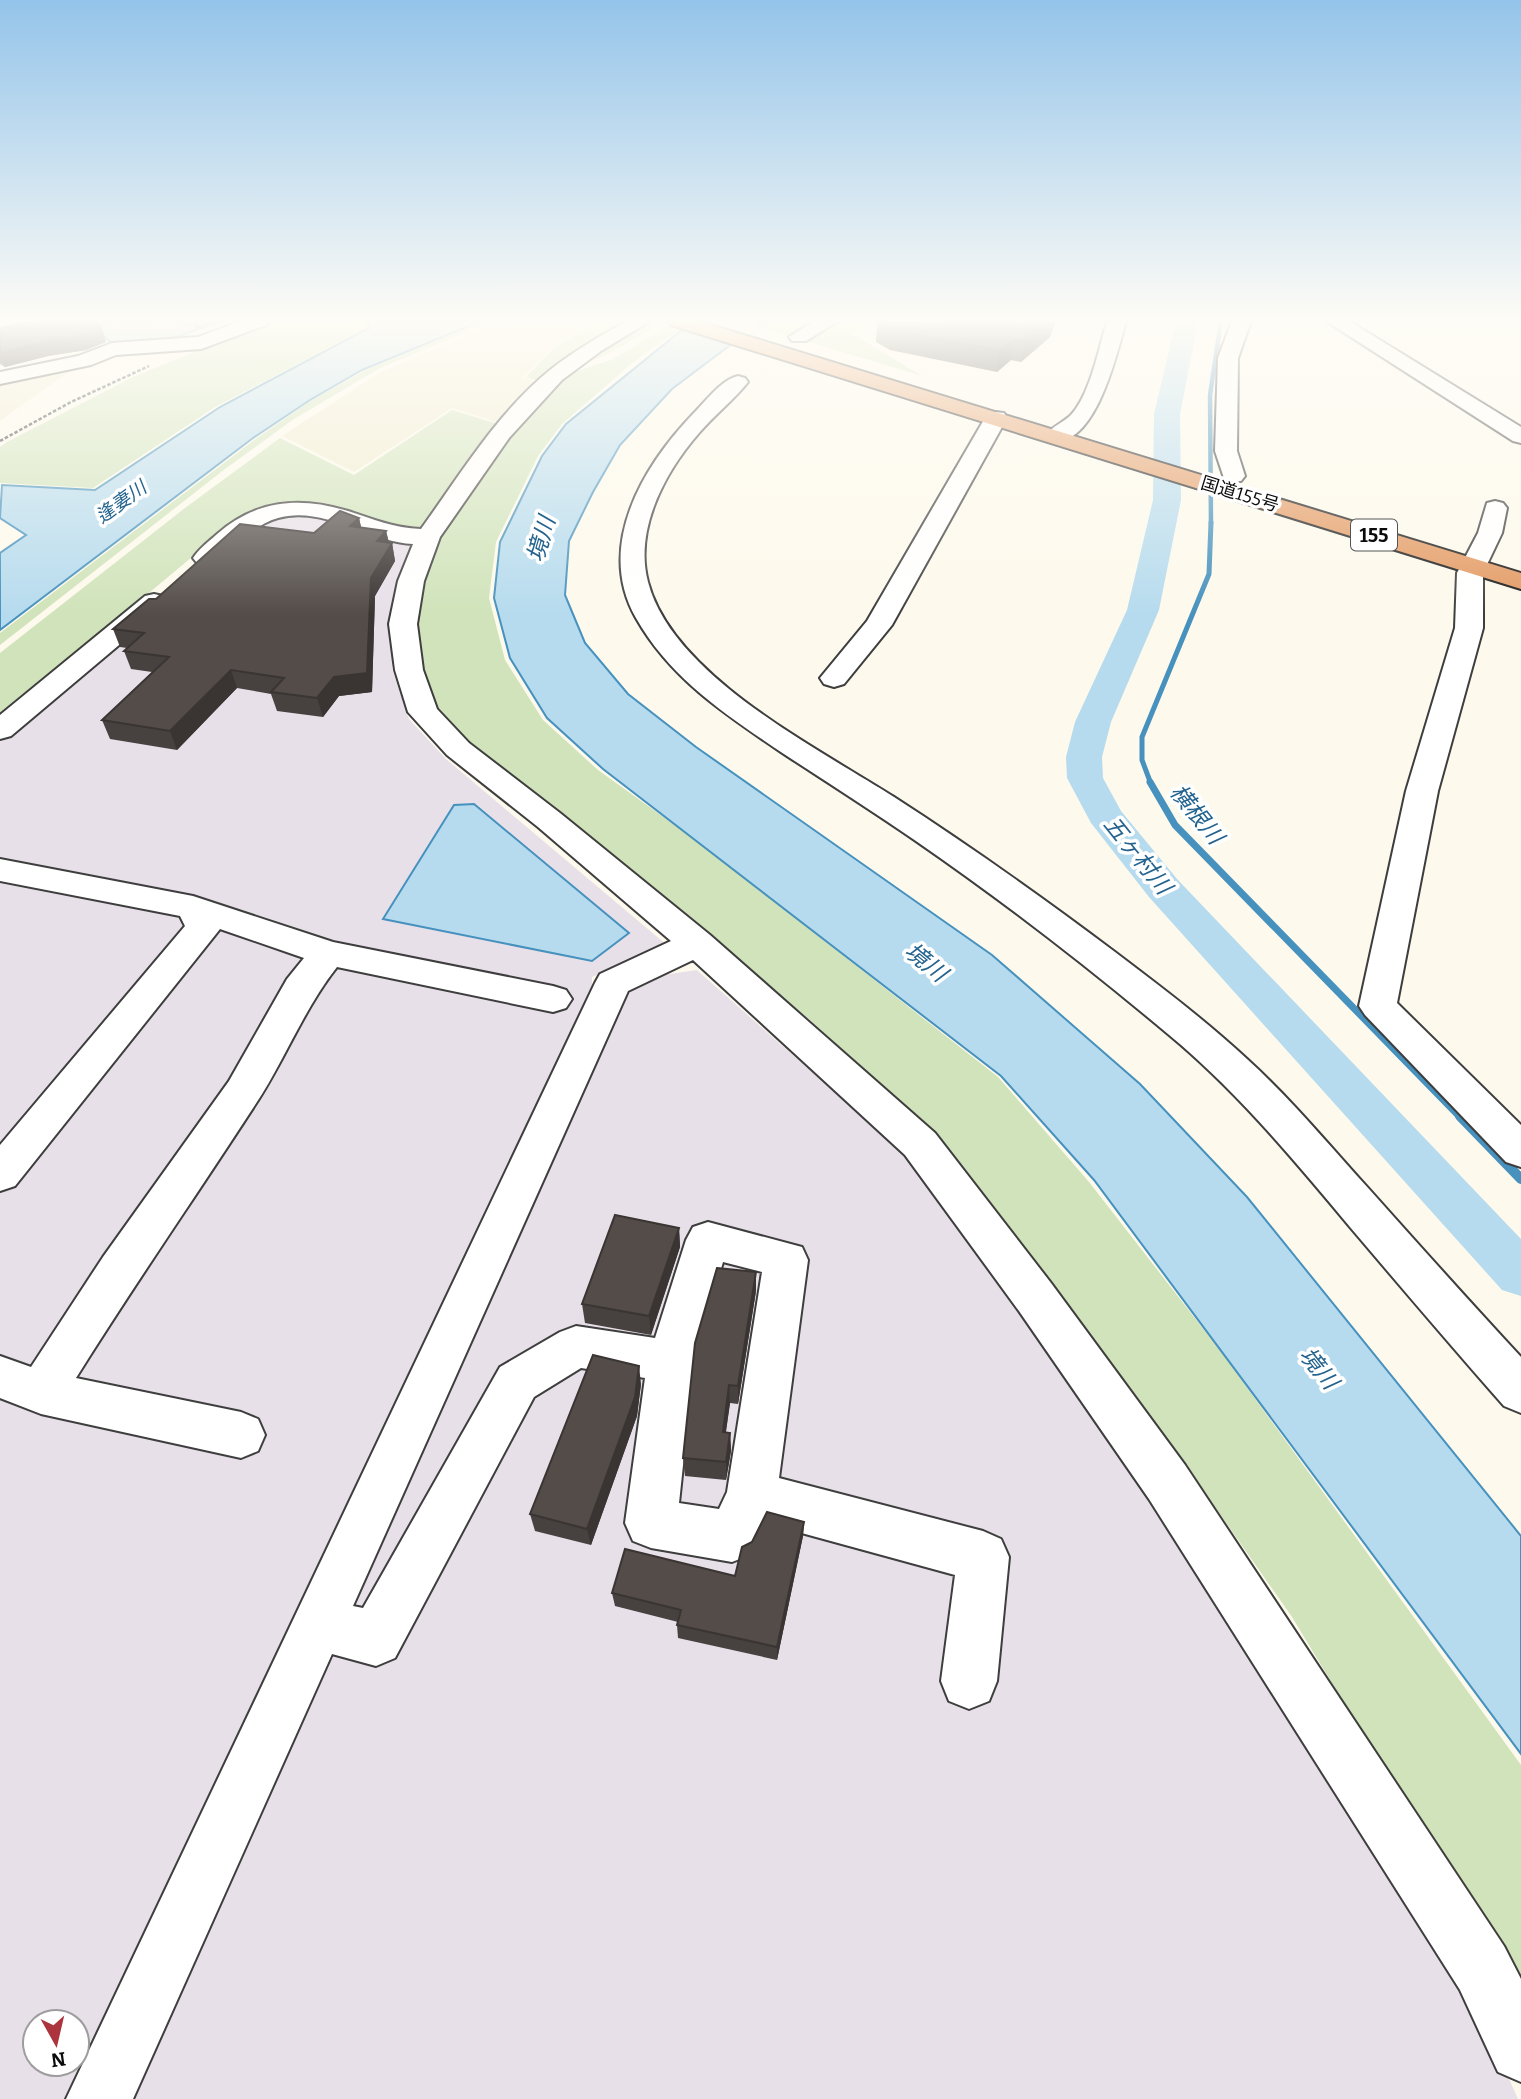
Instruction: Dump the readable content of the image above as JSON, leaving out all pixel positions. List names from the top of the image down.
{
  "streets": {
    "highway": ["国道155号", "155"]
  },
  "water": [
    "逢妻川",
    "境川",
    "横根川",
    "五ヶ村川"
  ],
  "north": "bottom"
}
